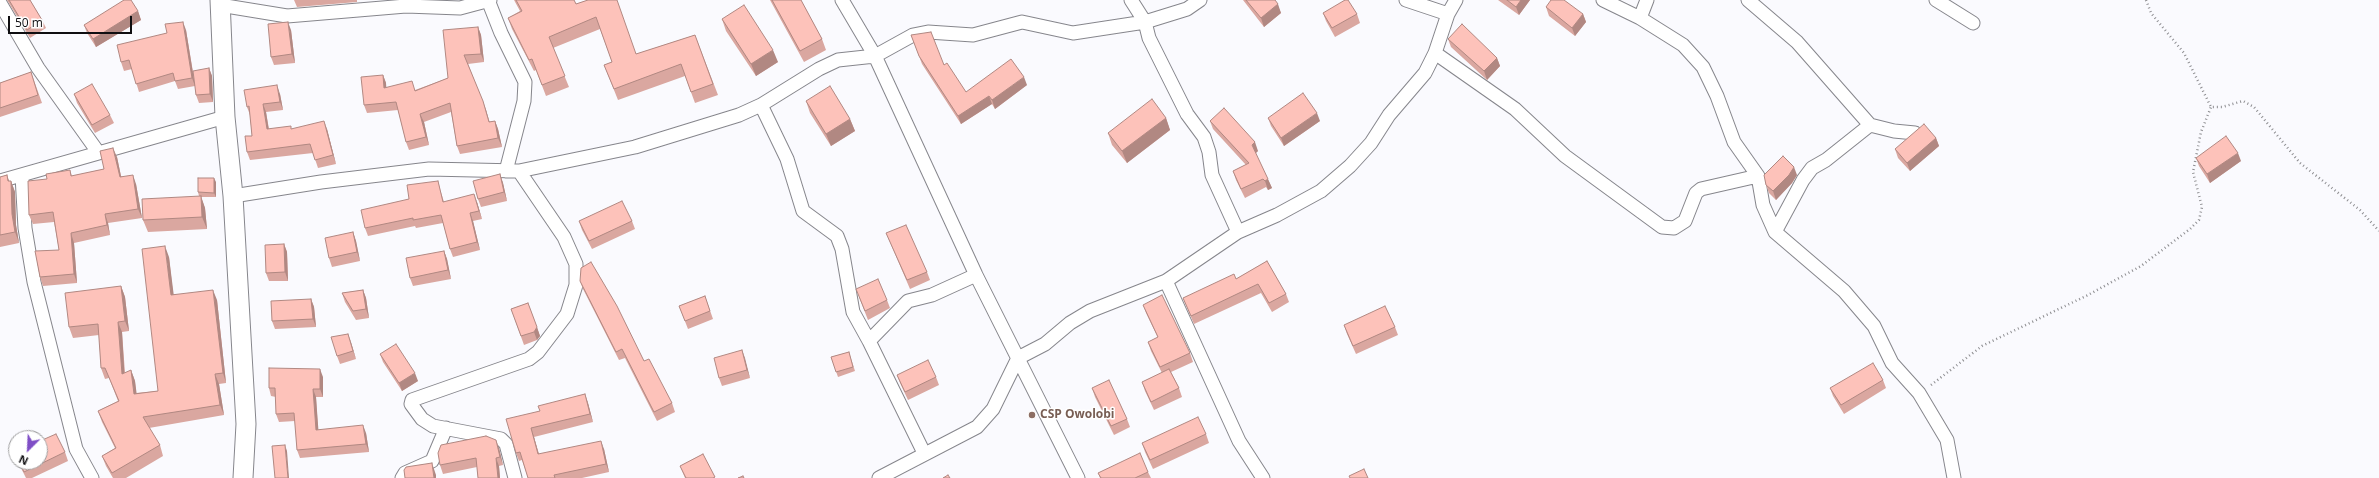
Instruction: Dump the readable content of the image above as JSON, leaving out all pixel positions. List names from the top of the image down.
{
  "places": ["CSP Owolobi"],
  "scale_bar": "50 m",
  "north": "bottom left"
}
